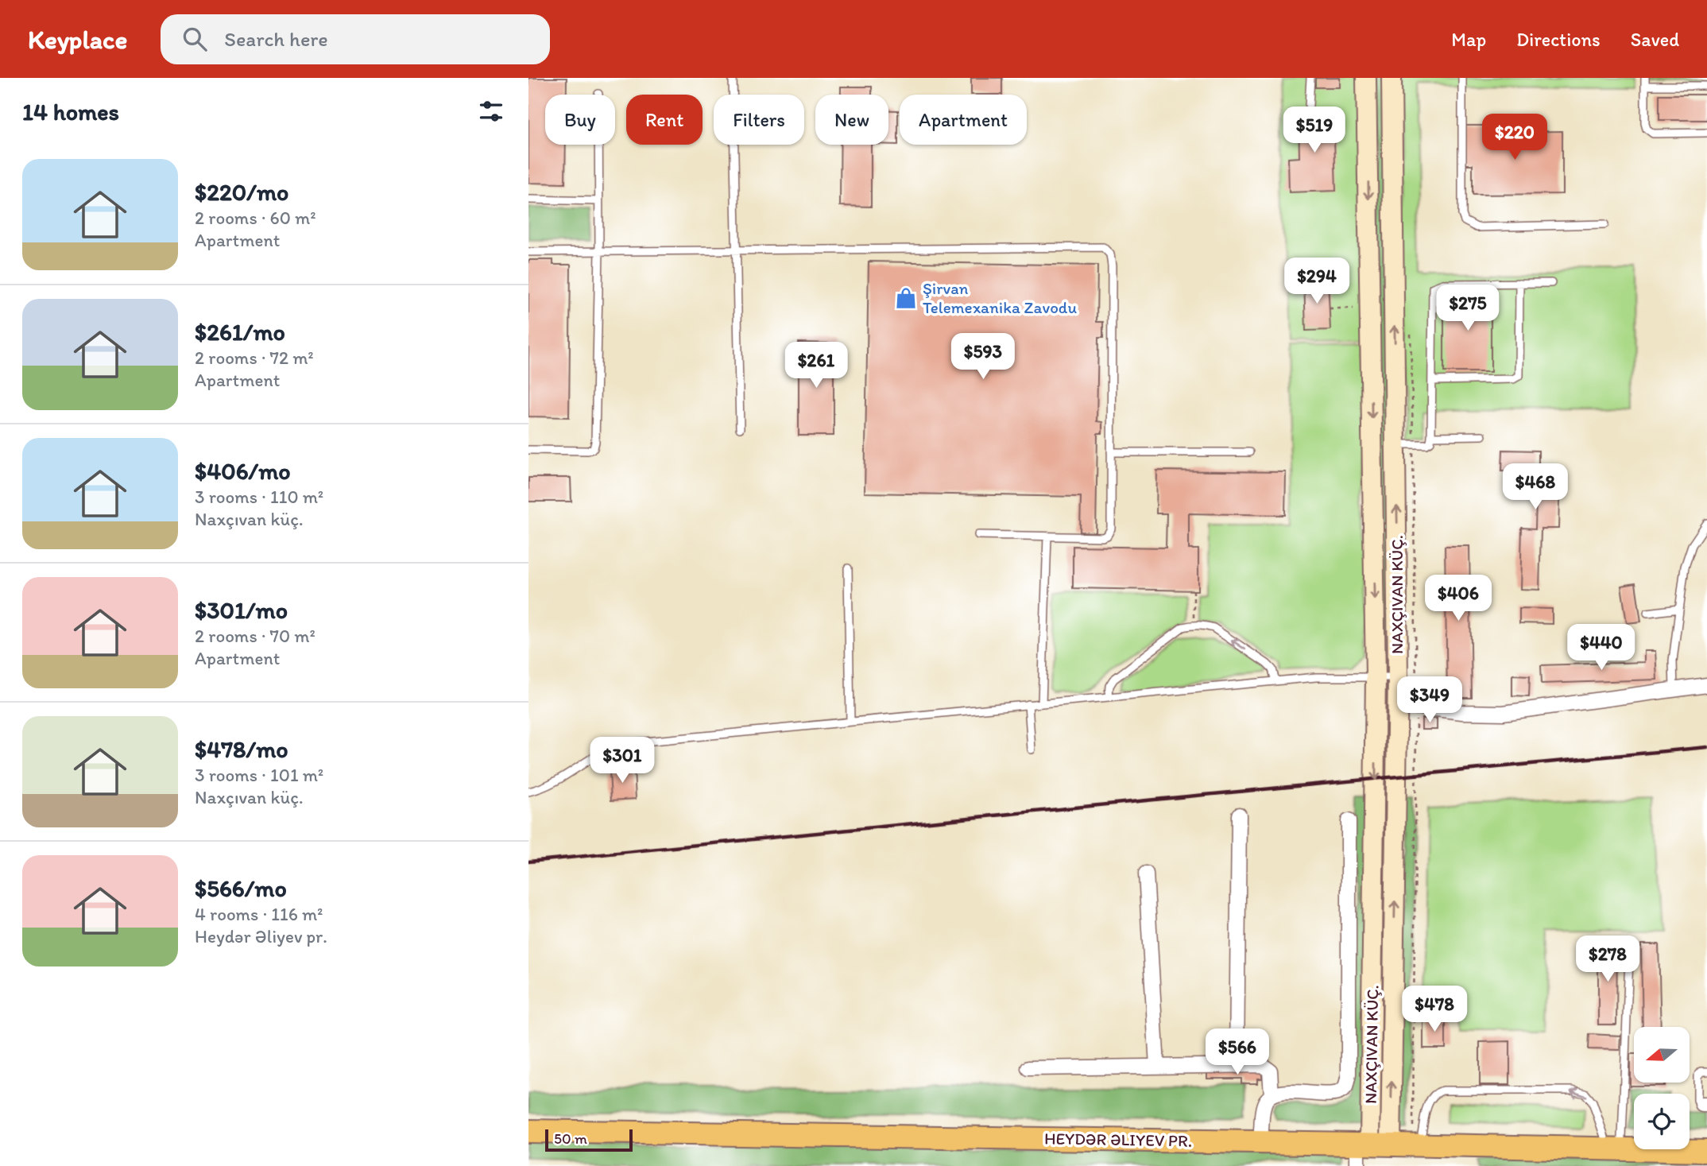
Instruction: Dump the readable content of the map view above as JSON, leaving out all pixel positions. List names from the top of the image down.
{
  "streets": {
    "main road": ["HEYDƏR ƏLIYEV PR."]
  },
  "places": {
    "shop": ["Şirvan Telemexanika Zavodu"]
  },
  "scale_bar": "50 m",
  "north": "left",
  "page": {
    "header": "Keyplace",
    "search": "Search here",
    "nav": ["Map", "Directions", "Saved"],
    "heading": "14 homes",
    "chip": [
      "Buy",
      "Rent",
      "Filters",
      "New",
      "Apartment"
    ],
    "price": [
      "$519",
      "$220",
      "$294",
      "$275",
      "$593",
      "$261",
      "$468",
      "$406",
      "$440",
      "$349",
      "$301",
      "$278",
      "$478",
      "$566"
    ],
    "list": [
      {
        "name": "$220/mo",
        "note": "2 rooms · 60 m² · Apartment"
      },
      {
        "name": "$261/mo",
        "note": "2 rooms · 72 m² · Apartment"
      },
      {
        "name": "$406/mo",
        "note": "3 rooms · 110 m² · Naxçıvan küç."
      },
      {
        "name": "$301/mo",
        "note": "2 rooms · 70 m² · Apartment"
      },
      {
        "name": "$478/mo",
        "note": "3 rooms · 101 m² · Naxçıvan küç."
      },
      {
        "name": "$566/mo",
        "note": "4 rooms · 116 m² · Heydər Əliyev pr."
      }
    ],
    "scale": "50 m"
  }
}
